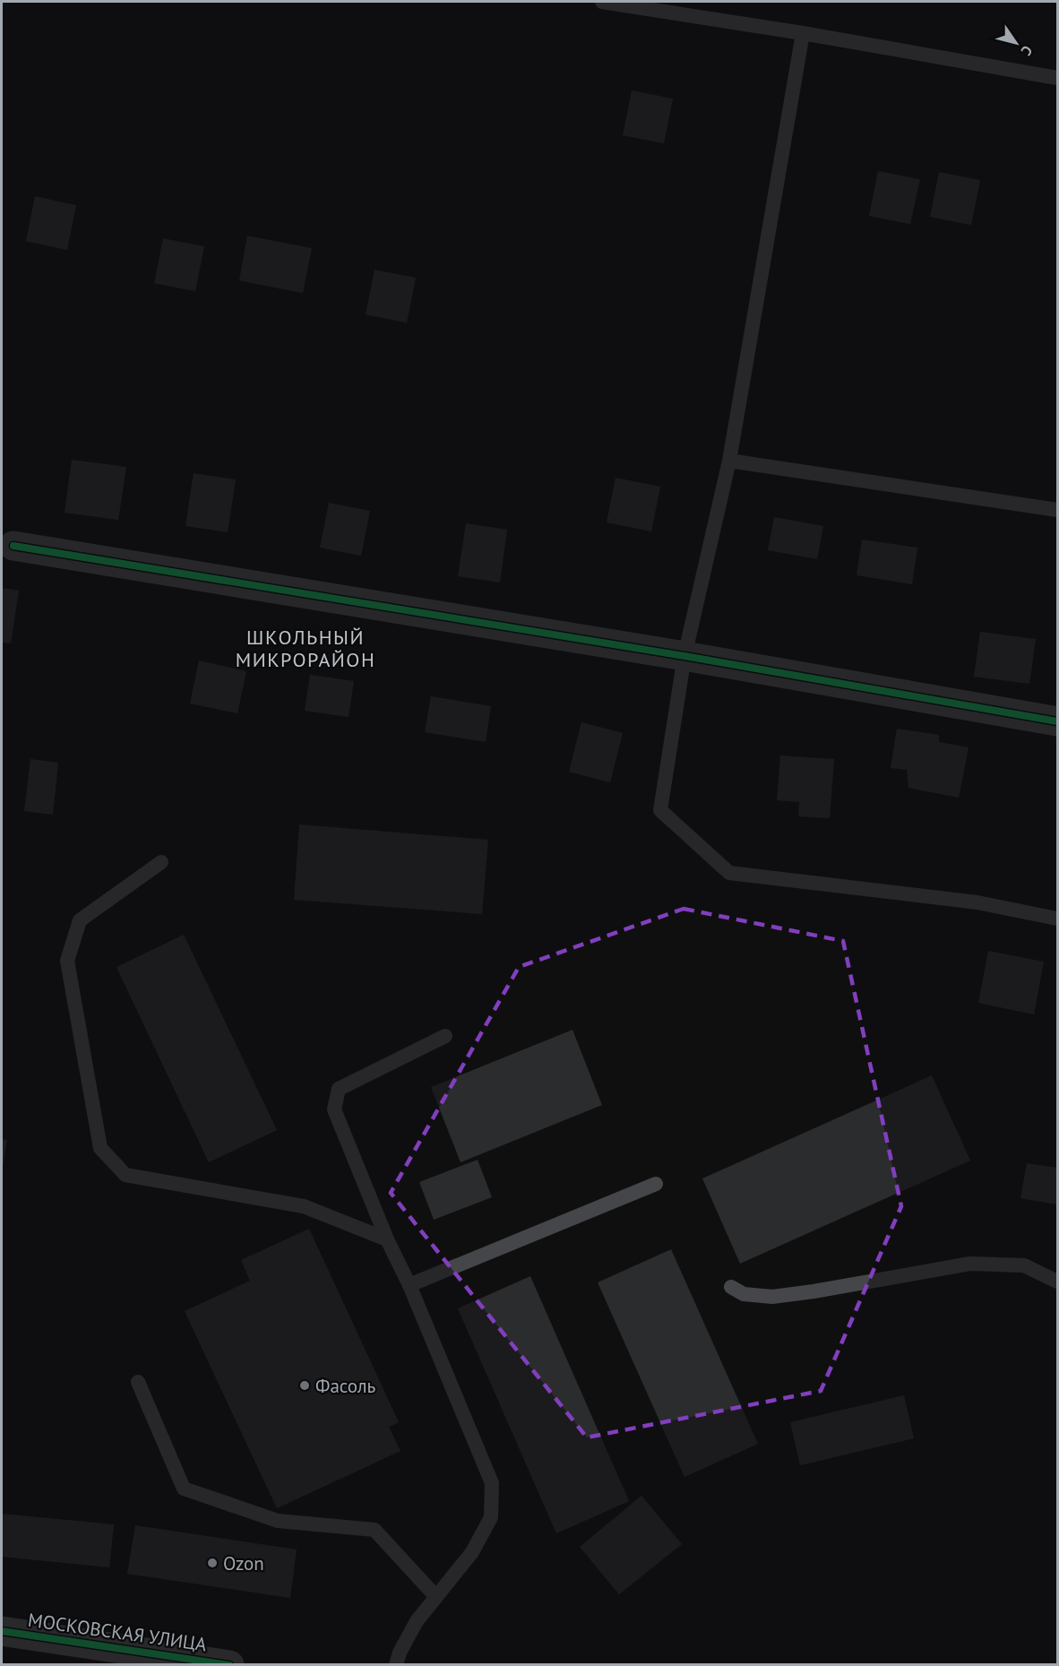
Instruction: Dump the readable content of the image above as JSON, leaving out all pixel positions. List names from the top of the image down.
{
  "streets": {
    "street": ["МОСКОВСКАЯ УЛИЦА"]
  },
  "districts": ["ШКОЛЬНЫЙ МИКРОРАЙОН"],
  "places": ["Фасоль", "Ozon"],
  "north": "bottom right"
}
